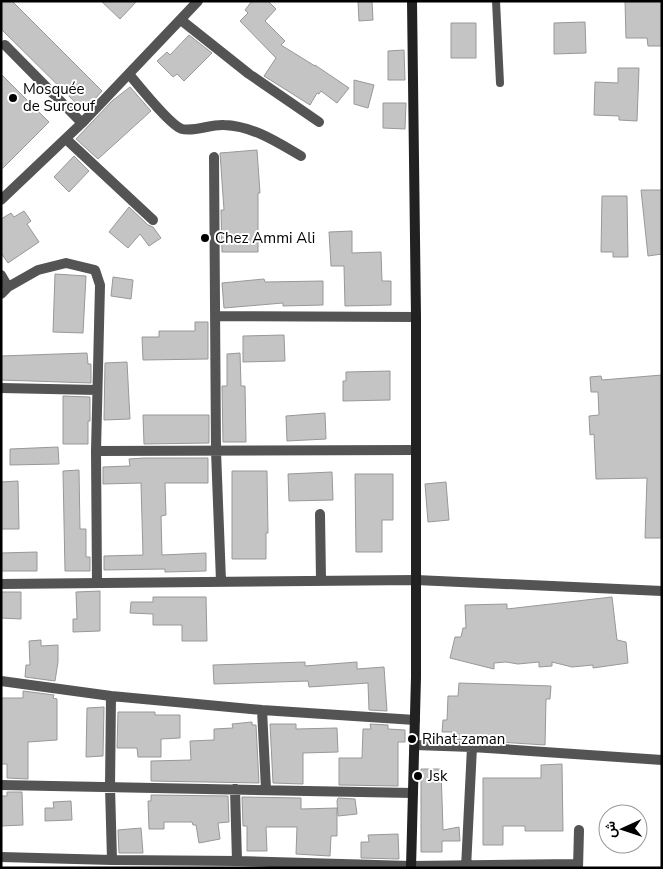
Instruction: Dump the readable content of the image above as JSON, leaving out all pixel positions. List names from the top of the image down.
{
  "places": [
    "Mosquée de Surcouf",
    "Chez Ammi Ali",
    "Rihat zaman",
    "Jsk"
  ],
  "north": "left"
}
